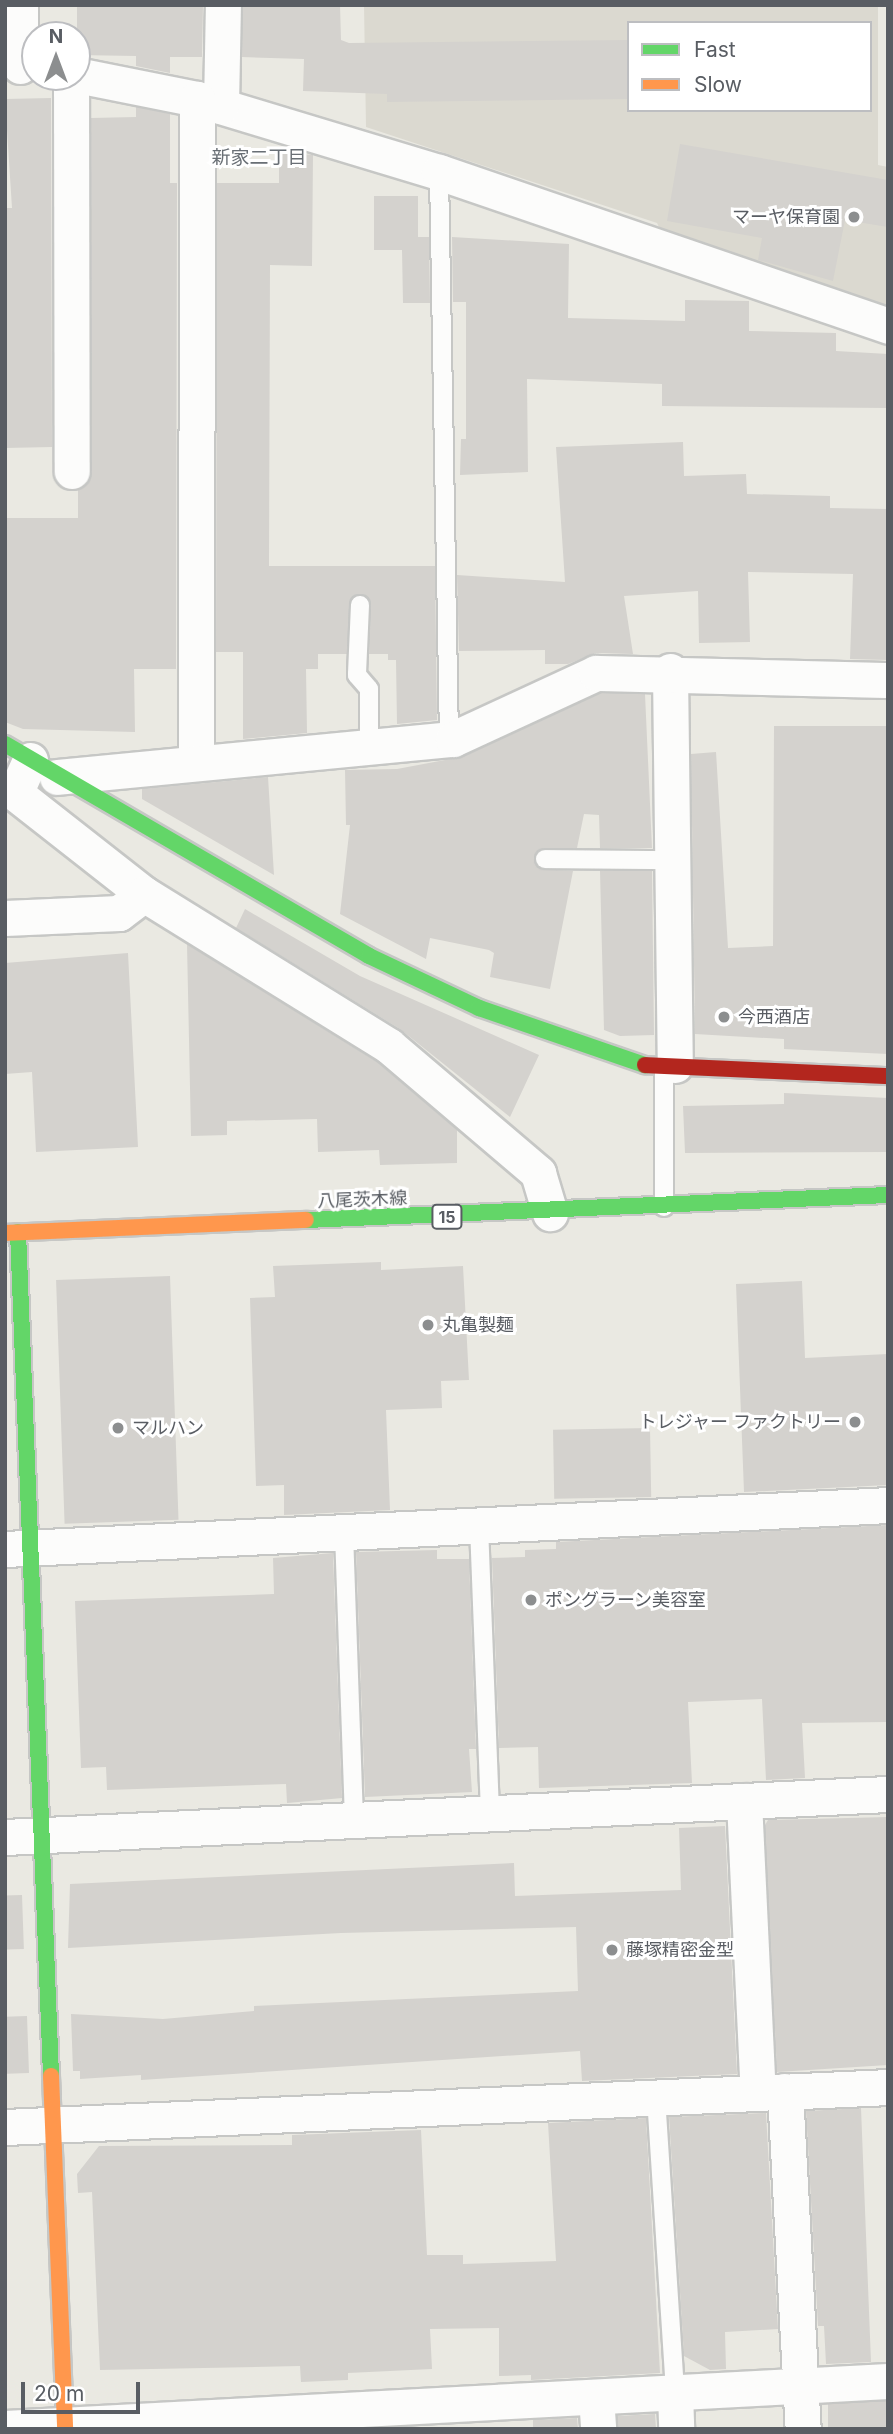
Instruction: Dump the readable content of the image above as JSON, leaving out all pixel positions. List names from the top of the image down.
{
  "streets": {
    "street": ["八尾茨木線", "15"]
  },
  "districts": ["新家二丁目"],
  "places": [
    "マーヤ保育園",
    "今西酒店",
    "丸亀製麺",
    "トレジャー ファクトリー",
    "マルハン",
    "ポングラーン美容室",
    "藤塚精密金型"
  ],
  "legend": ["Fast", "Slow"],
  "scale_bar": "20 m",
  "north": "top"
}
